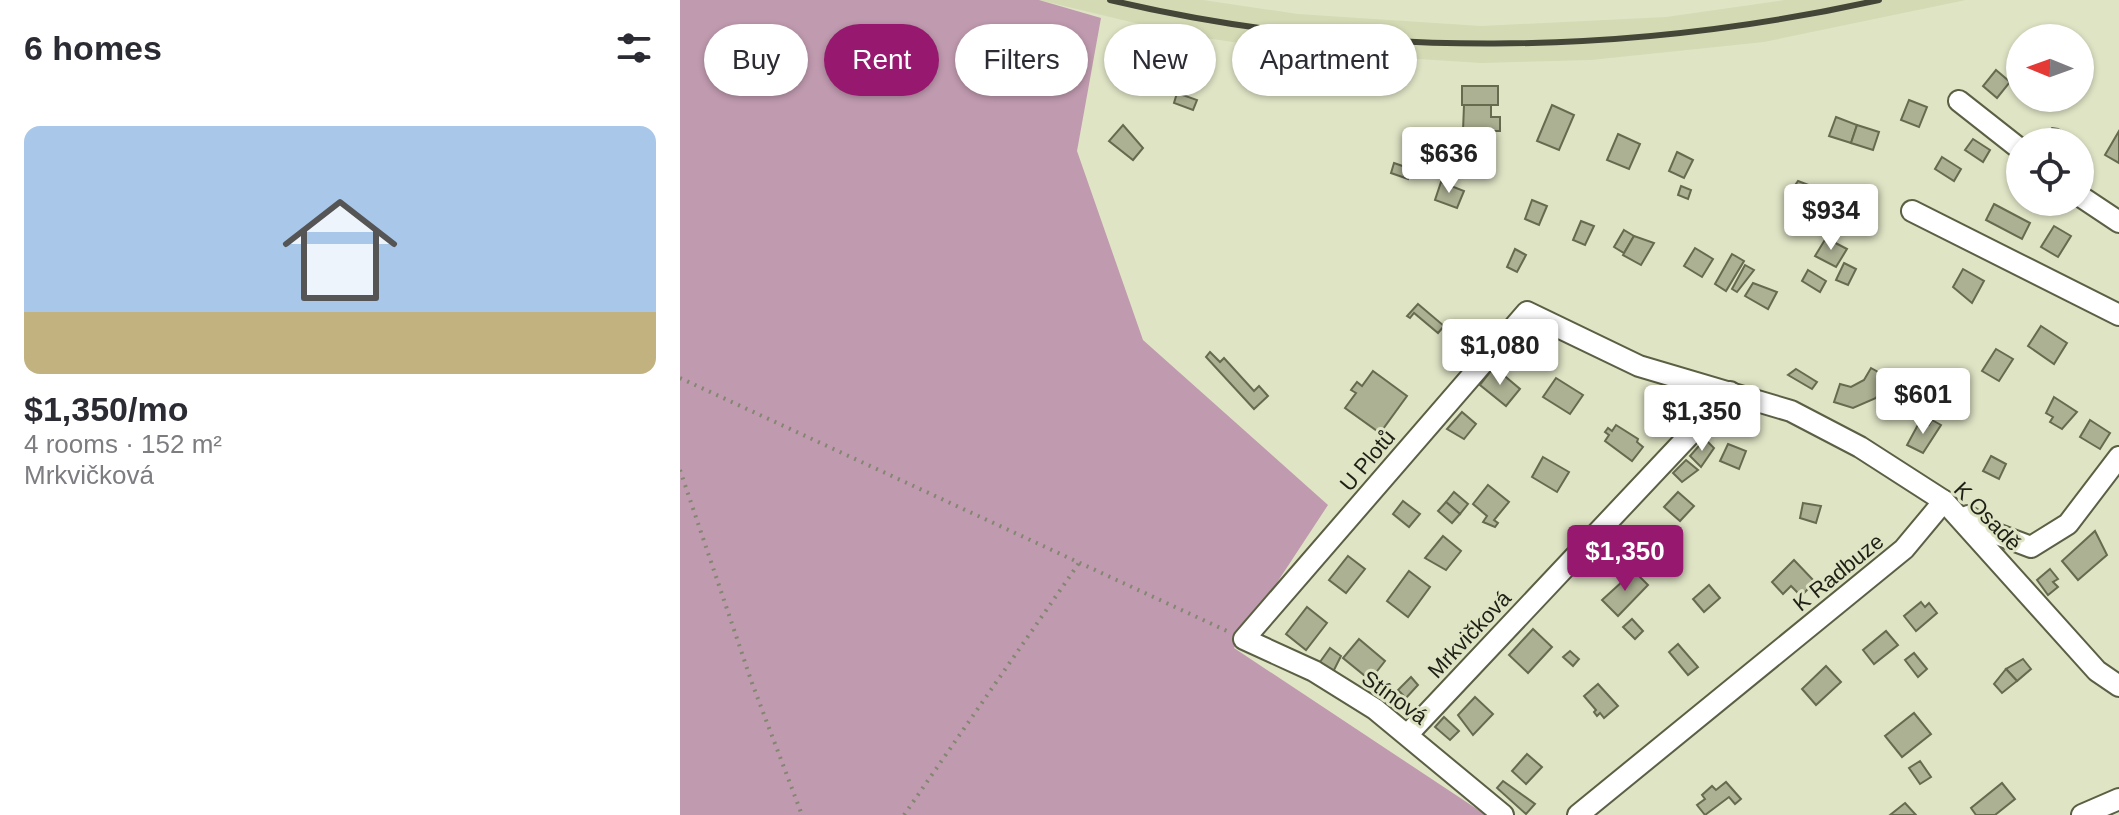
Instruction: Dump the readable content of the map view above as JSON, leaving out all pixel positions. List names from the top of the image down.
{
  "streets": {
    "street": [
      "U Plotů",
      "K Osadě",
      "K Radbuze",
      "Mrkvičková",
      "Stínová"
    ]
  },
  "crossings": [
    ["U Plotů", "K Osadě"],
    ["U Plotů", "Stínová"],
    ["K Osadě", "K Radbuze"],
    ["K Osadě", "Mrkvičková"],
    ["Mrkvičková", "Stínová"]
  ],
  "north": "left",
  "page": {
    "heading": "6 homes",
    "chip": [
      "Buy",
      "Rent",
      "Filters",
      "New",
      "Apartment"
    ],
    "list": [
      {
        "name": "$1,350/mo",
        "note": "4 rooms · 152 m² · Mrkvičková"
      }
    ],
    "price": [
      "$636",
      "$934",
      "$1,080",
      "$601",
      "$1,350",
      "$1,350"
    ]
  }
}
